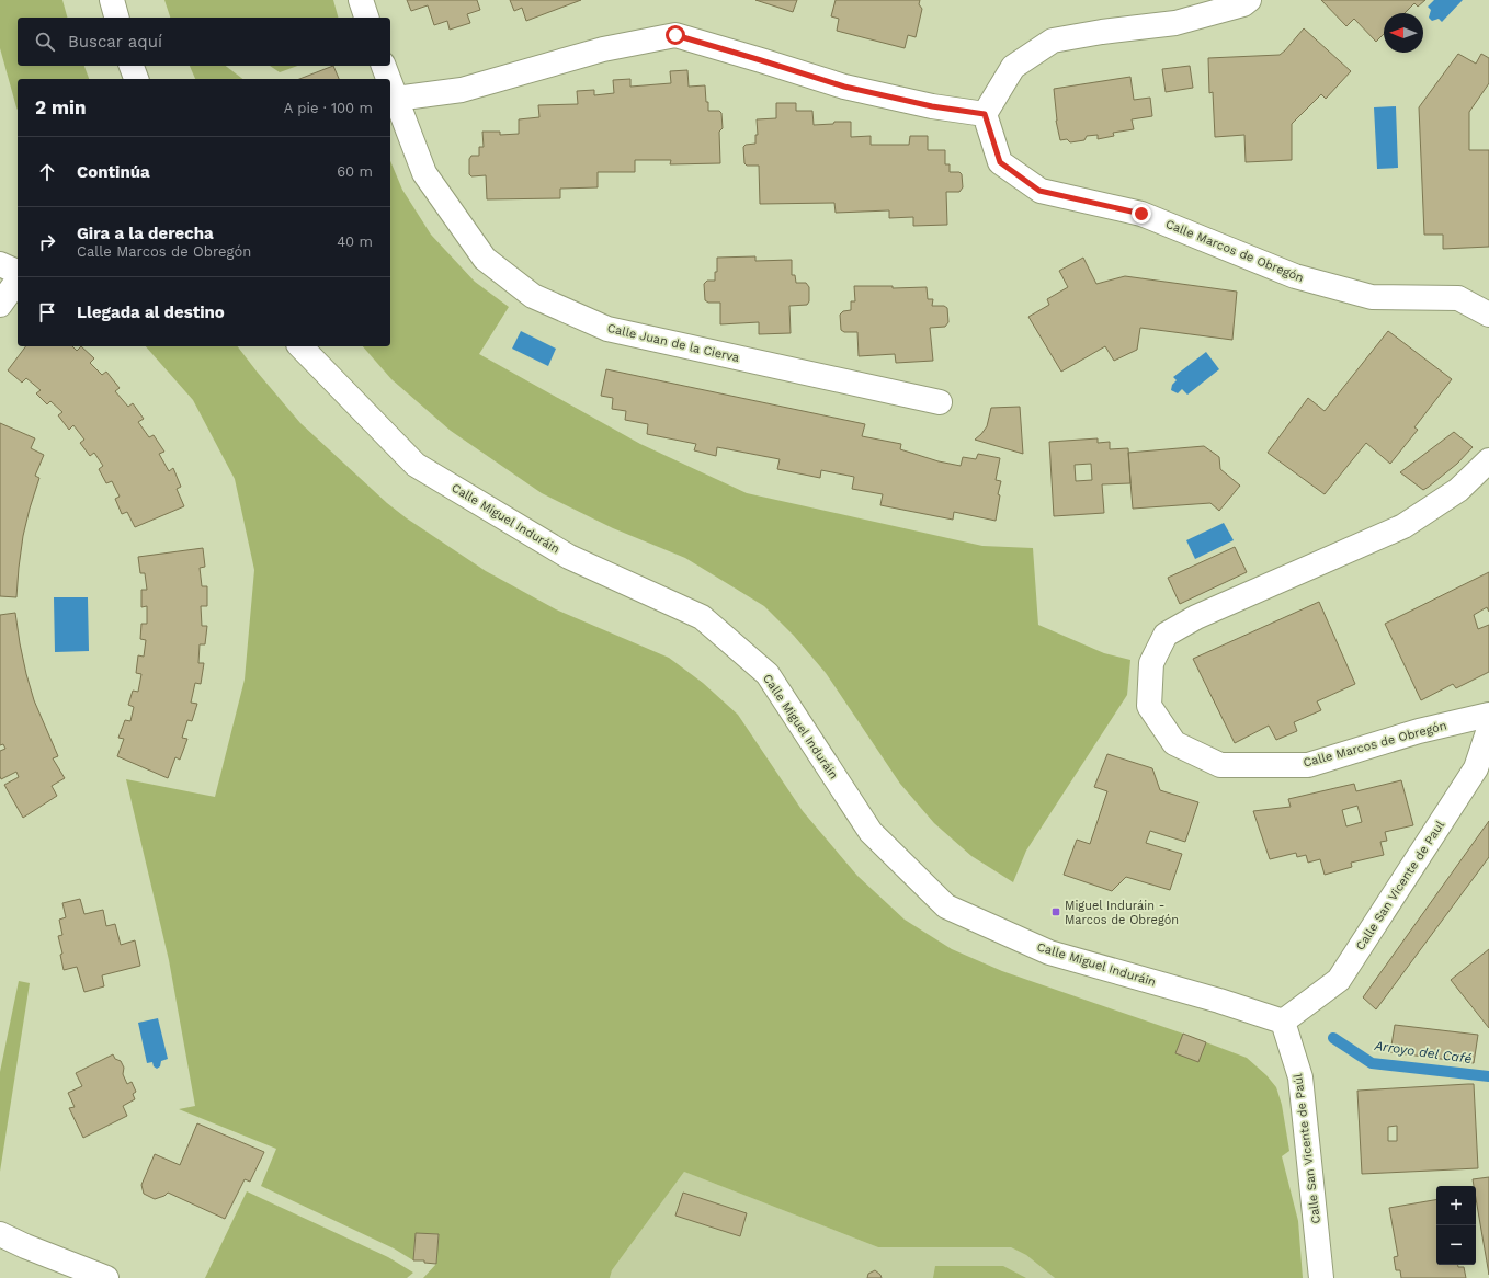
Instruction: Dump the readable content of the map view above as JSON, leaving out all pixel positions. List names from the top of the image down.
{
  "streets": {
    "street": [
      "Calle Marcos de Obregón",
      "Calle Juan de la Cierva",
      "Calle Miguel Induráin",
      "Calle San Vicente de Paul",
      "Calle San Vicente de Paúl"
    ]
  },
  "crossings": [
    ["Calle Miguel Induráin", "Calle San Vicente de Paul"],
    ["Calle Miguel Induráin", "Calle San Vicente de Paúl"],
    ["Calle San Vicente de Paul", "Calle San Vicente de Paúl"]
  ],
  "water": ["Arroyo del Café"],
  "places": {
    "transit": ["Miguel Induráin - Marcos de Obregón"]
  },
  "north": "left",
  "page": {
    "search": "Buscar aquí",
    "heading": ["2 min", "A pie · 100 m"],
    "list": [
      ["Continúa", "60 m"],
      ["Gira a la derecha", "Calle Marcos de Obregón", "40 m"],
      "Llegada al destino"
    ],
    "map_buttons": ["+", "−"]
  }
}
